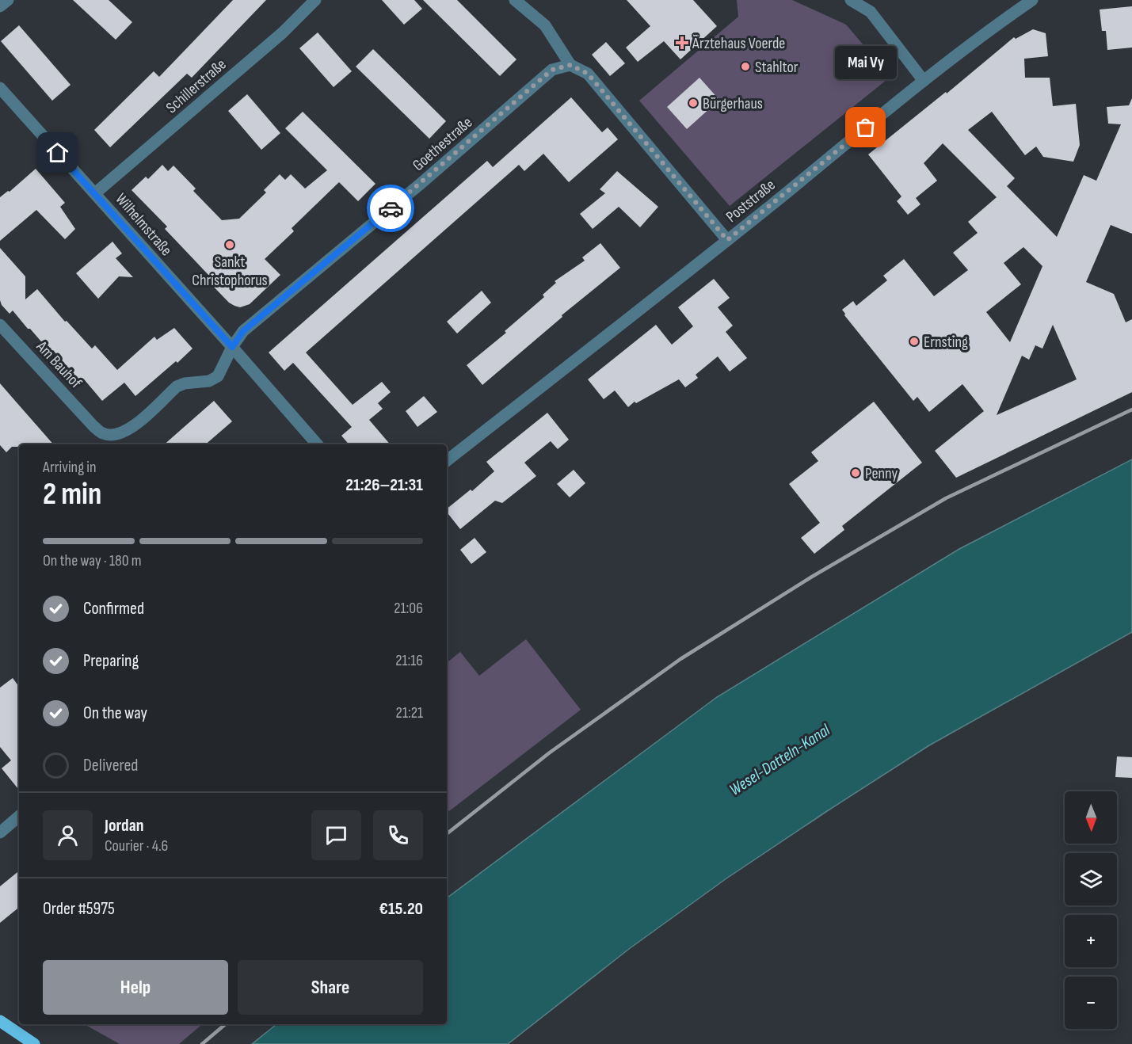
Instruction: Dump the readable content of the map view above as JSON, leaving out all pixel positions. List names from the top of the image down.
{
  "streets": {
    "street": [
      "Schillerstraße",
      "Goethestraße",
      "Poststraße",
      "Wilhelmstraße",
      "Am Bauhof"
    ]
  },
  "crossings": [
    ["Schillerstraße", "Wilhelmstraße"],
    ["Goethestraße", "Wilhelmstraße"],
    ["Goethestraße", "Am Bauhof"]
  ],
  "water": ["Wesel-Datteln-Kanal"],
  "places": {
    "health": ["Ärztehaus Voerde"],
    "other": [
      "Stahltor",
      "Bürgerhaus",
      "Mai Vy",
      "Sankt Christophorus",
      "Ernsting",
      "Penny"
    ]
  },
  "north": "bottom",
  "page": {
    "bubble": "Mai Vy",
    "heading": ["2 min", "Arriving in", "21:26–21:31"],
    "panel": [
      "Jordan",
      "Courier · 4.6",
      "Order #5975",
      "€15.20"
    ],
    "bar": "On the way · 180 m",
    "list": [
      ["Confirmed", "21:06"],
      ["Preparing", "21:16"],
      ["On the way", "21:21"],
      "Delivered"
    ],
    "map_buttons": ["+", "−"],
    "buttons": ["Help", "Share"]
  }
}
